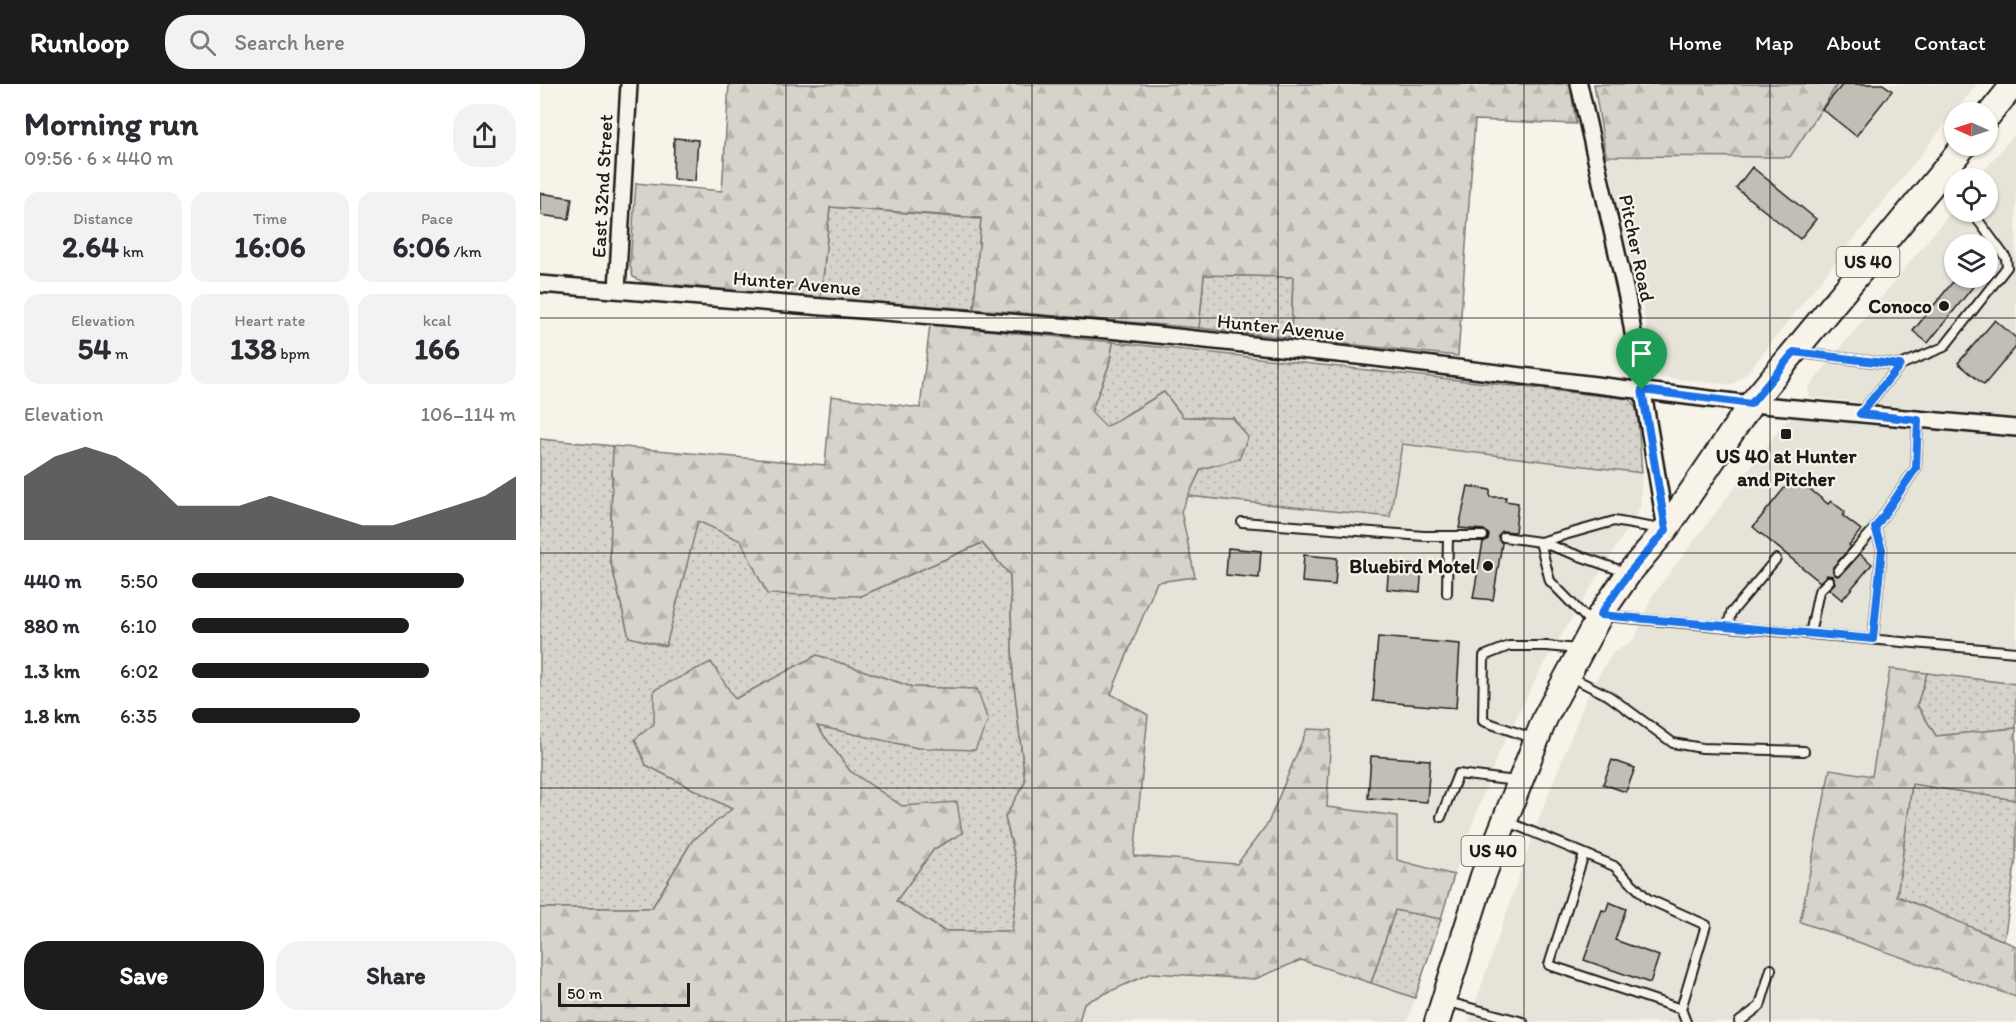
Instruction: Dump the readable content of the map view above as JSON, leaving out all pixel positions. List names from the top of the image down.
{
  "streets": {
    "main road": ["US 40"],
    "street": ["East 32nd Street", "Pitcher Road", "Hunter Avenue"]
  },
  "crossings": [
    ["East 32nd Street", "Hunter Avenue"],
    ["Pitcher Road", "US 40"],
    ["Pitcher Road", "Hunter Avenue"],
    ["US 40", "Hunter Avenue"]
  ],
  "places": {
    "other": ["Conoco", "Bluebird Motel"],
    "transit": ["US 40 at Hunter and Pitcher"]
  },
  "scale_bar": "50 m",
  "north": "left",
  "page": {
    "header": "Runloop",
    "search": "Search here",
    "nav": [
      "Home",
      "Map",
      "About",
      "Contact"
    ],
    "heading": ["Morning run", "09:56 · 6 × 440 m"],
    "stats": [
      ["Distance", "2.64 km"],
      ["Time", "16:06"],
      ["Pace", "6:06 /km"],
      ["Elevation", "54 m"],
      ["Heart rate", "138 bpm"],
      ["kcal", "166"]
    ],
    "chart": ["Elevation", "106–114 m"],
    "list": [
      {
        "name": "440 m",
        "note": "5:50"
      },
      {
        "name": "880 m",
        "note": "6:10"
      },
      {
        "name": "1.3 km",
        "note": "6:02"
      },
      {
        "name": "1.8 km",
        "note": "6:35"
      }
    ],
    "buttons": ["Save", "Share"],
    "scale": "50 m"
  }
}
